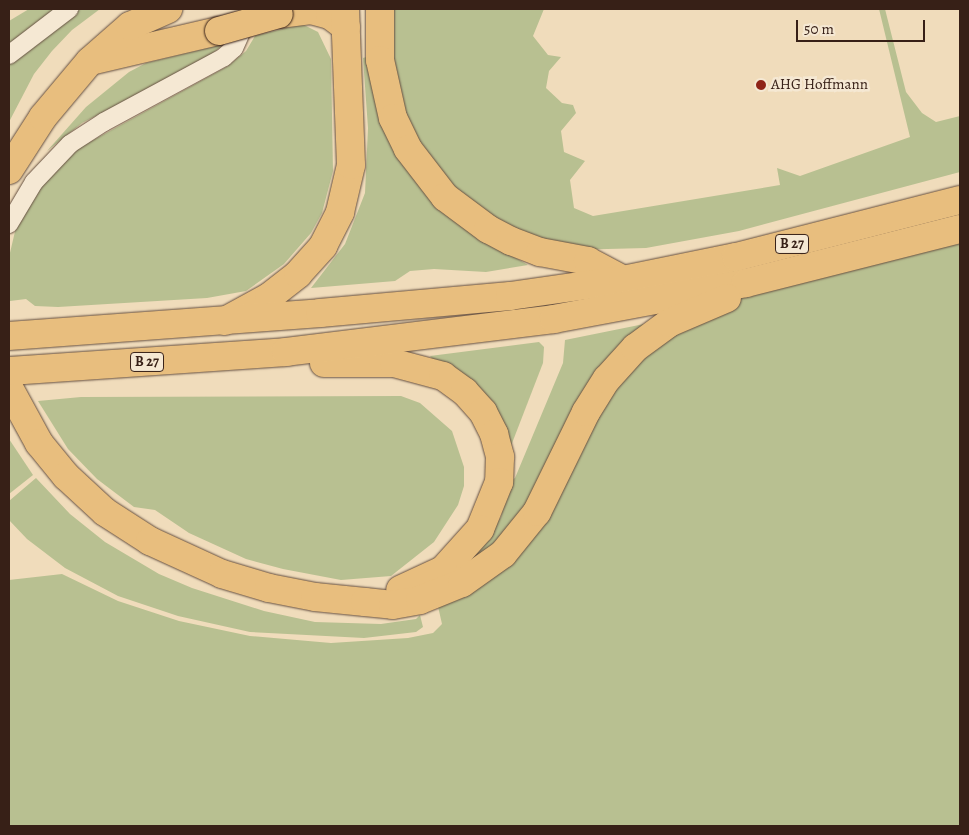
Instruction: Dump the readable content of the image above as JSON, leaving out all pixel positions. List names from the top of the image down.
{
  "streets": {
    "main road": ["B 27"]
  },
  "places": ["AHG Hoffmann"],
  "scale_bar": "50 m"
}
